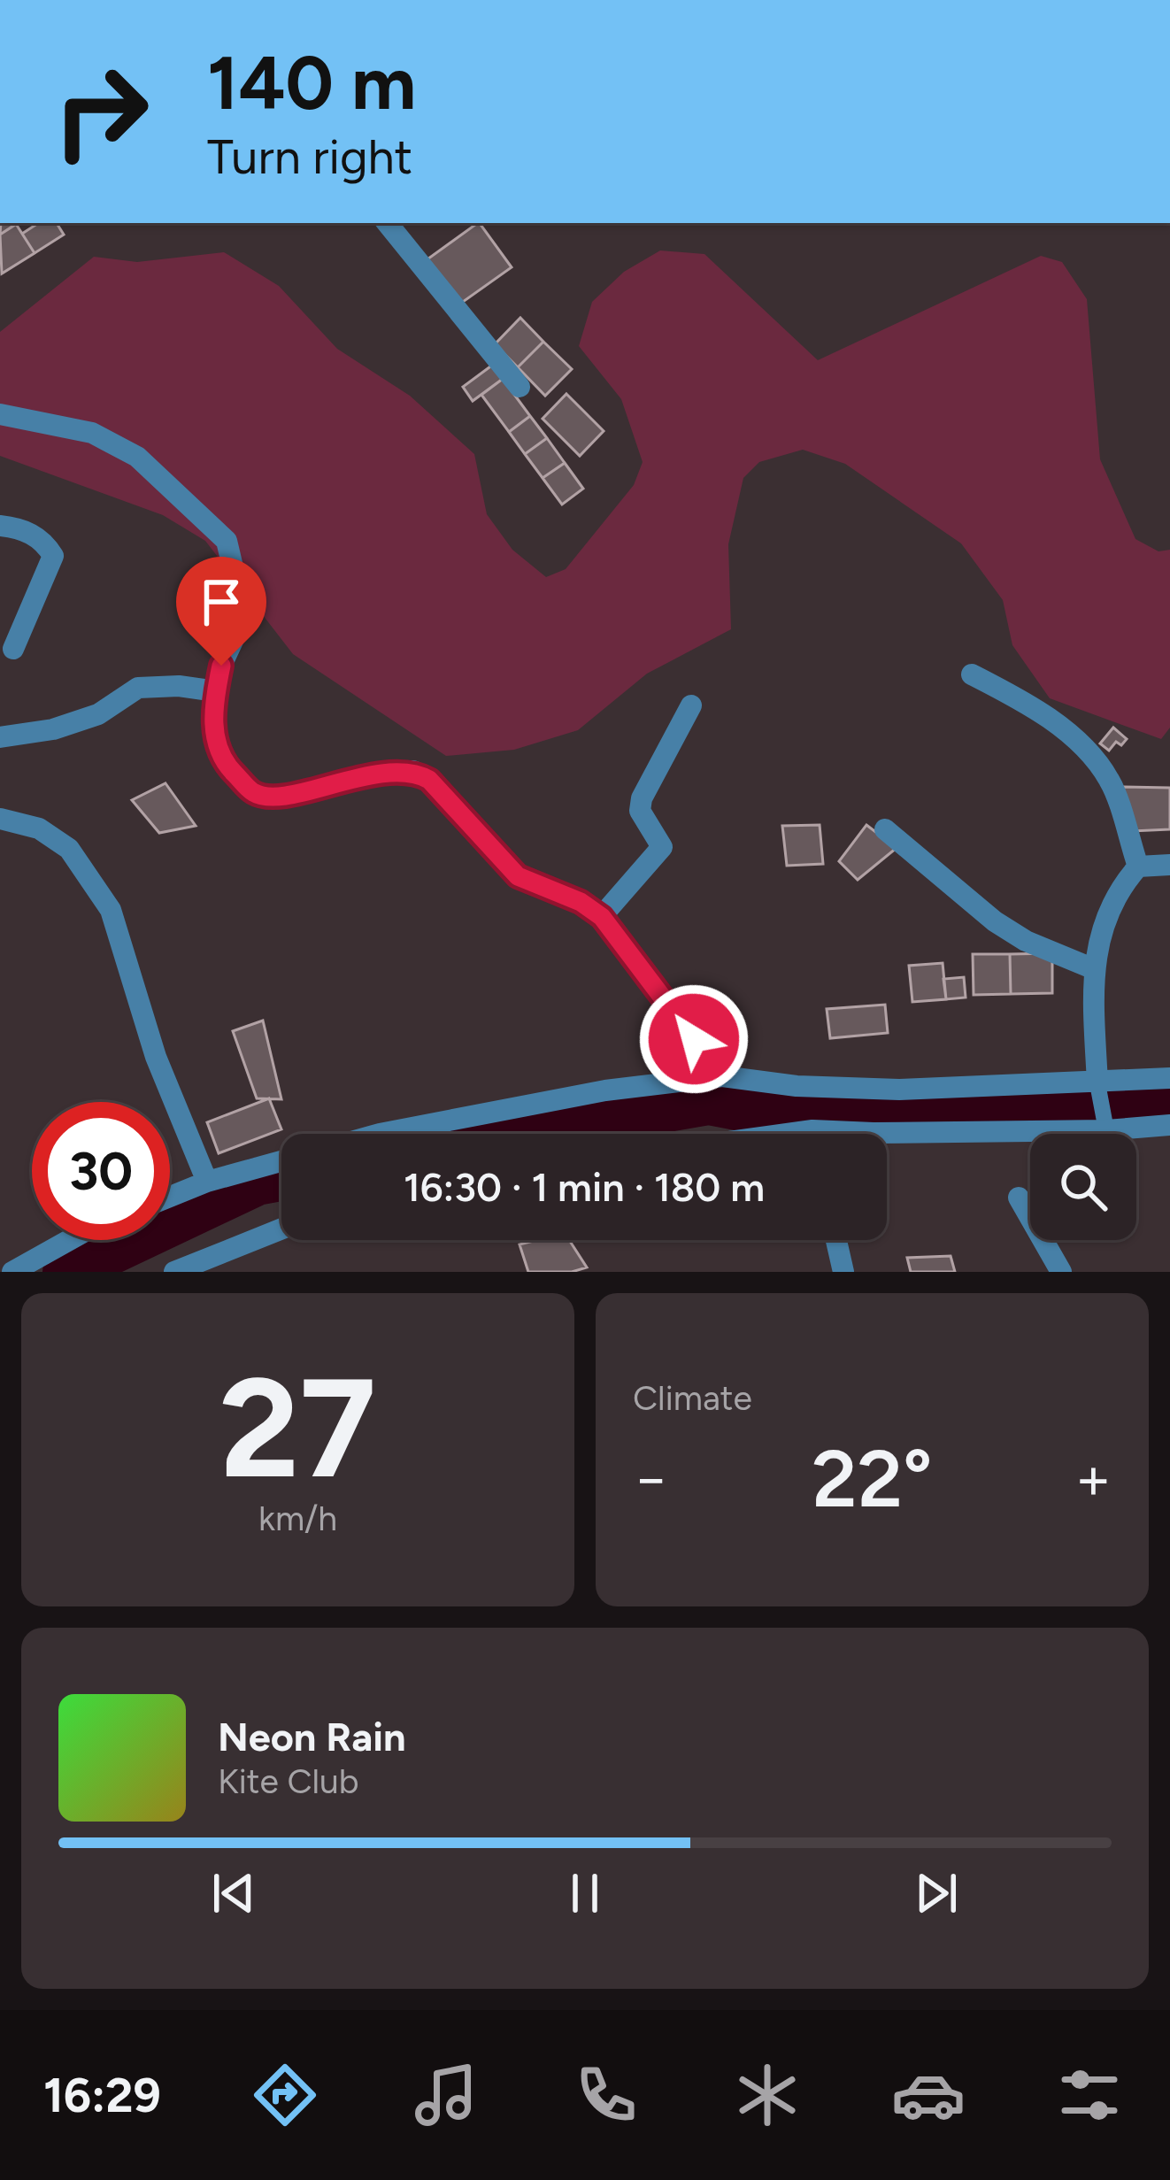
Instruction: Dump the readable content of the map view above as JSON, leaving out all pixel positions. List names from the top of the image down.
{
  "page": {
    "turn": ["140 m", "Turn right"],
    "limit": "30",
    "trip": "16:30 · 1 min · 180 m",
    "tile": [
      ["27", "km/h"],
      "Climate"
    ],
    "heat": ["−", "22°", "+"],
    "song": ["Neon Rain", "Kite Club"],
    "tabs": "16:29"
  }
}
